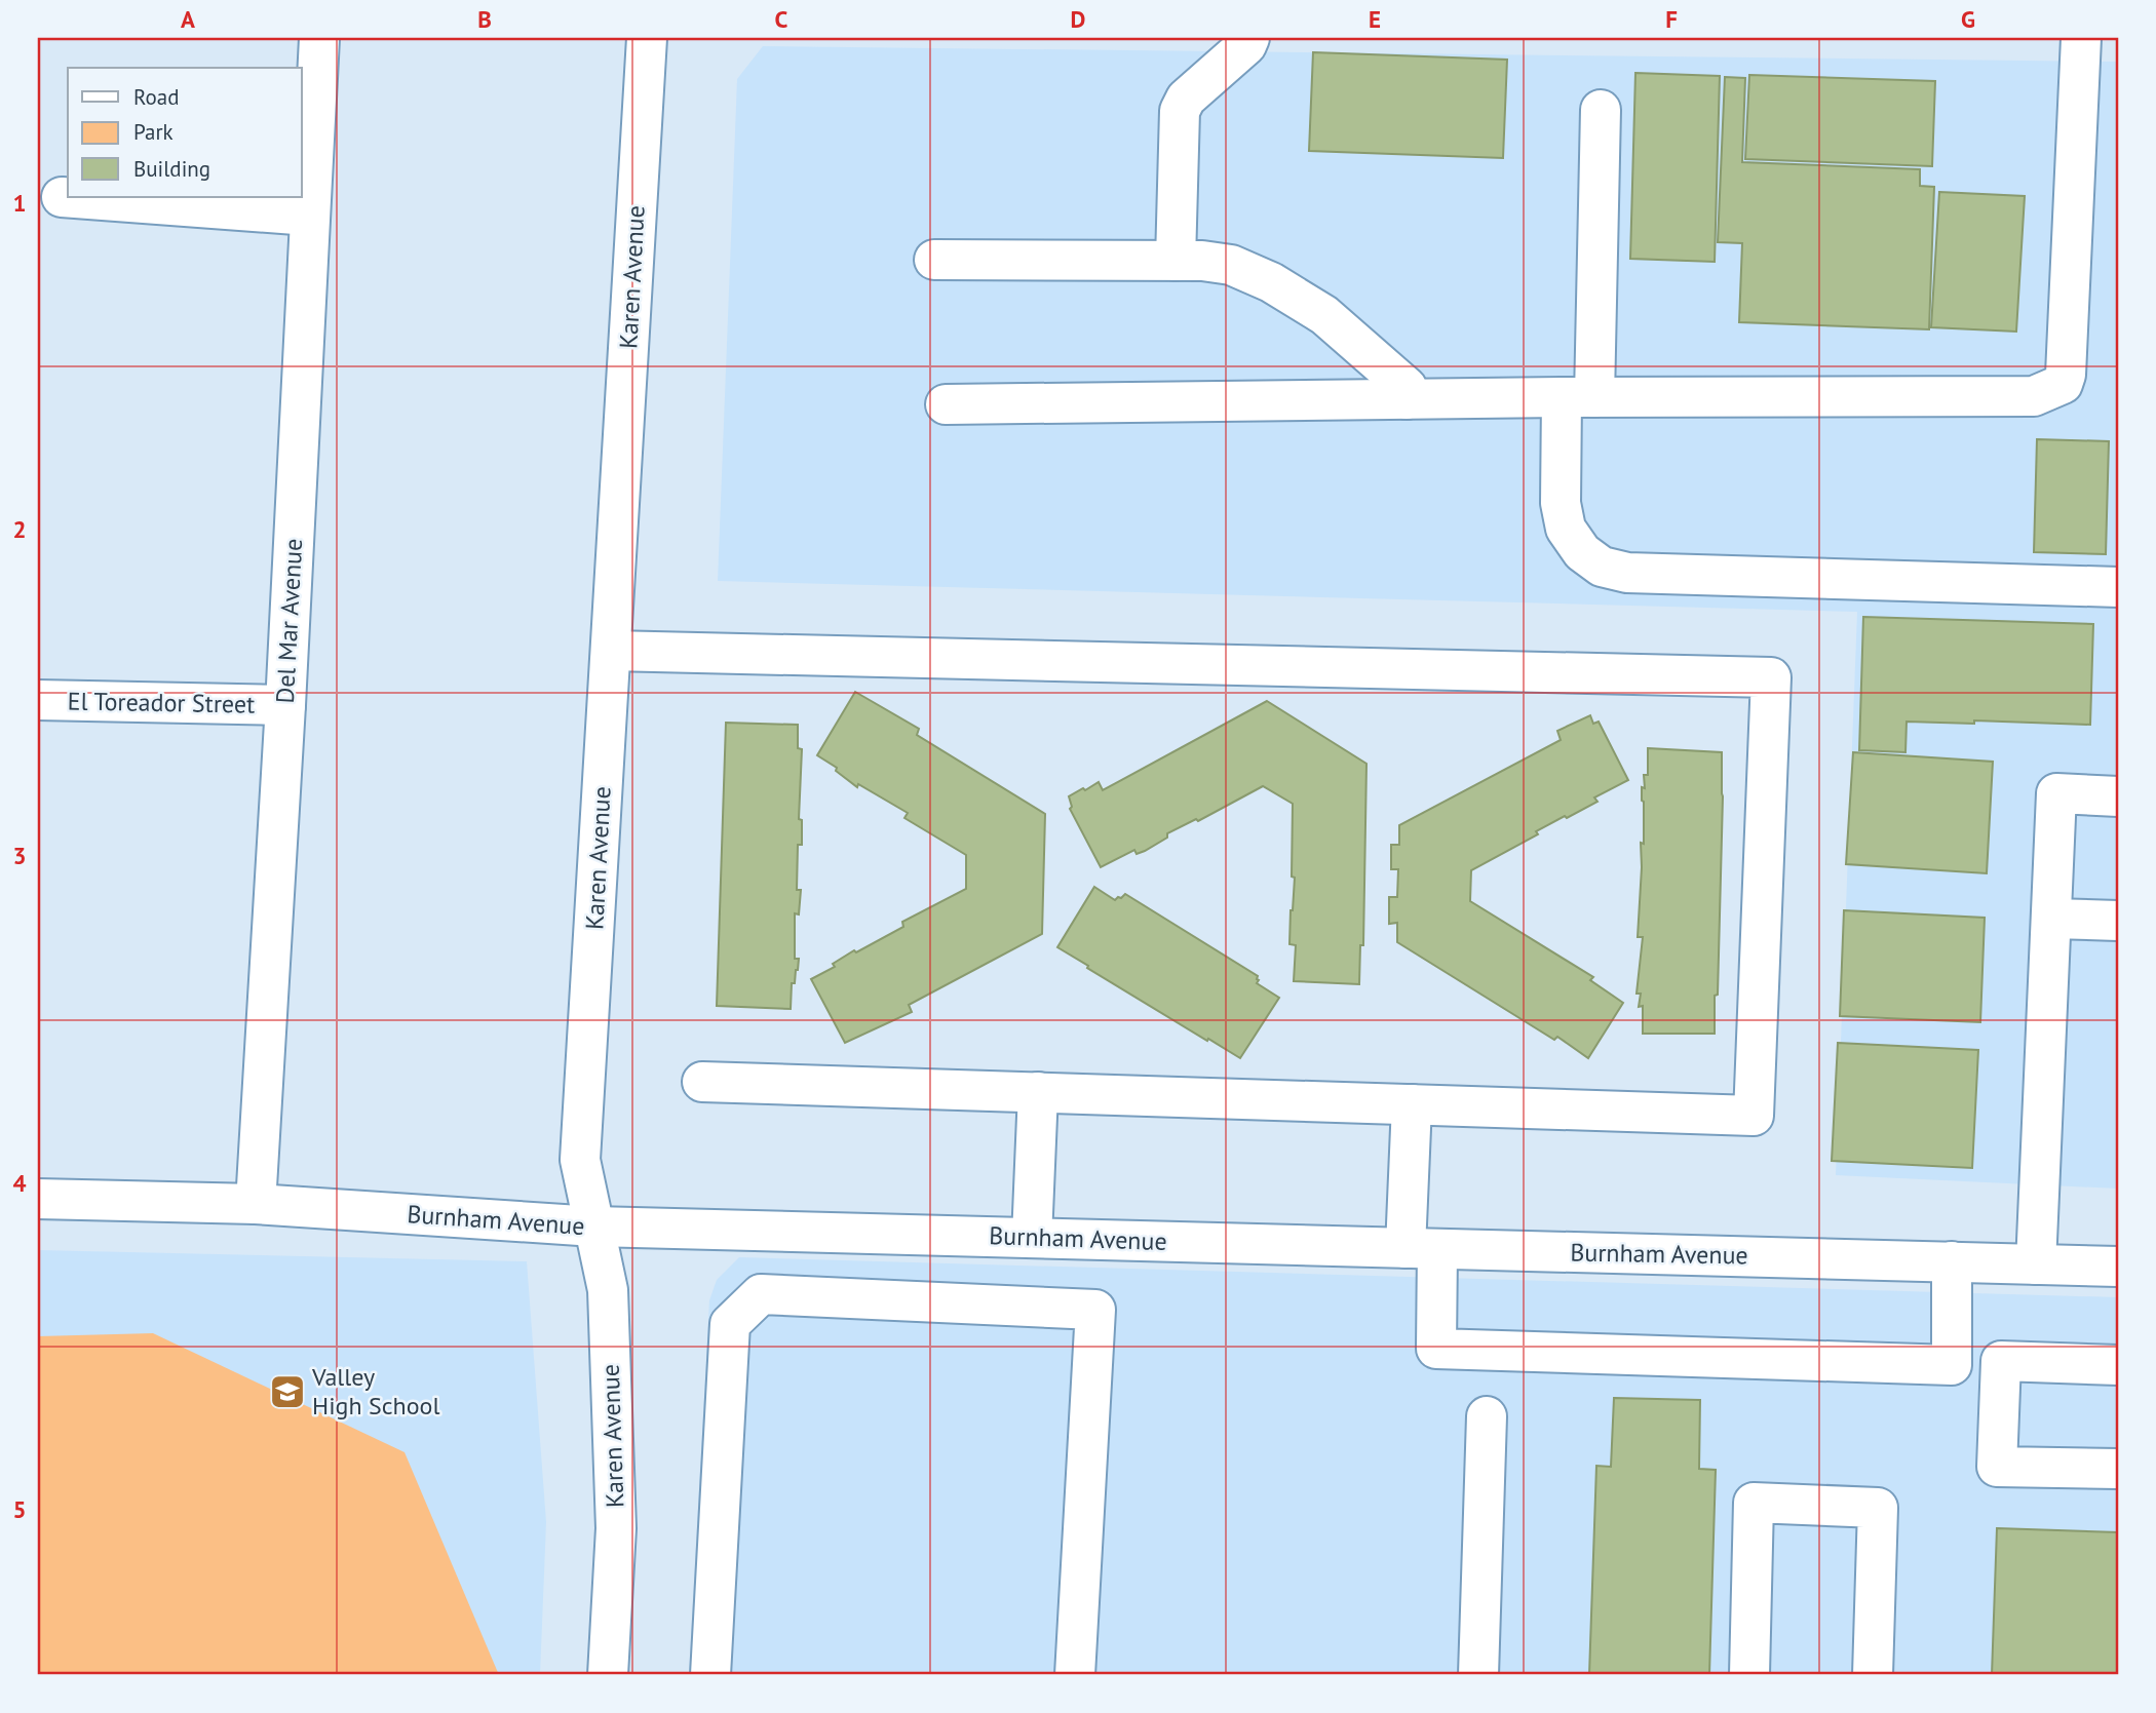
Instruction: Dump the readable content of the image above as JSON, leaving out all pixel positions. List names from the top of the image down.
{
  "streets": {
    "street": [
      "Karen Avenue",
      "Del Mar Avenue",
      "El Toreador Street",
      "Burnham Avenue"
    ]
  },
  "crossings": [
    ["Karen Avenue", "Burnham Avenue"],
    ["Del Mar Avenue", "El Toreador Street"],
    ["Del Mar Avenue", "Burnham Avenue"]
  ],
  "places": {
    "school or university": ["Valley High School"]
  },
  "legend": ["Road", "Park", "Building"],
  "grid": {
    "columns": [
      "A",
      "B",
      "C",
      "D",
      "E",
      "F",
      "G"
    ],
    "rows": [
      "1",
      "2",
      "3",
      "4",
      "5"
    ]
  }
}
